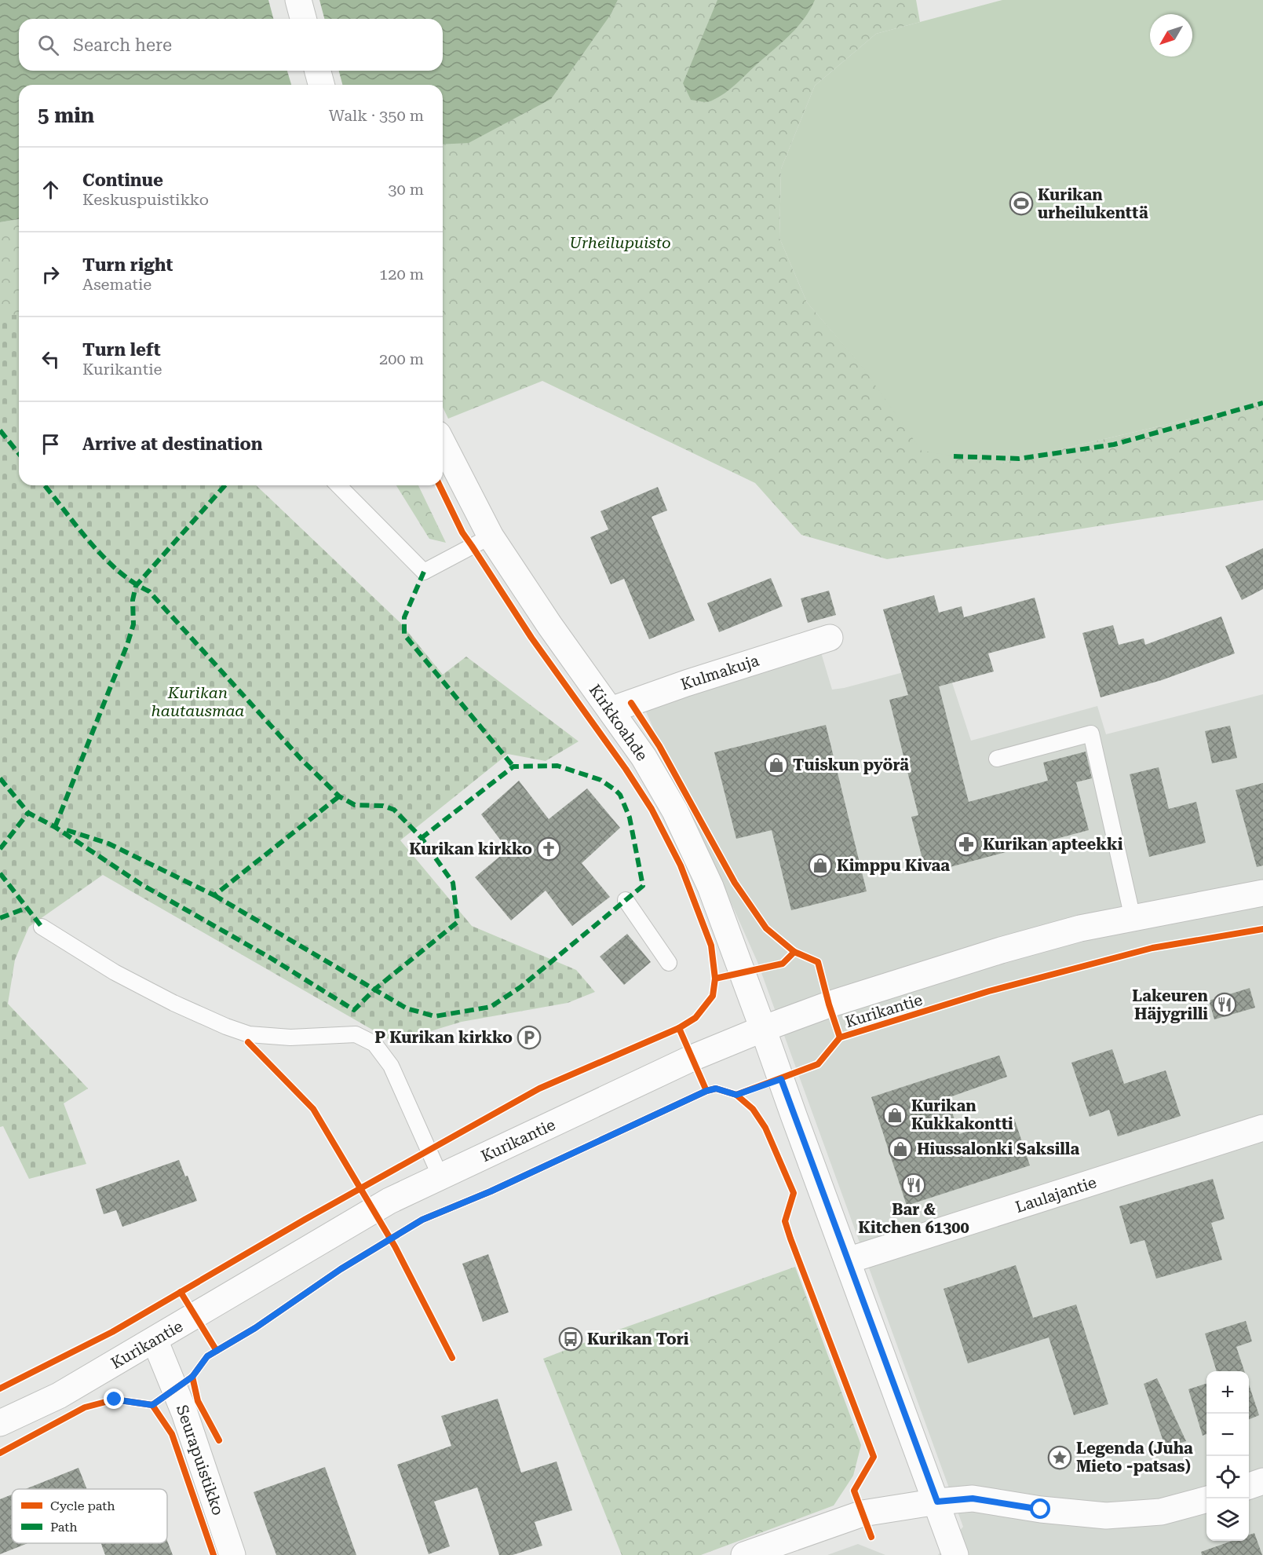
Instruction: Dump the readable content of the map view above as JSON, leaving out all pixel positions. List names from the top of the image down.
{
  "streets": {
    "main road": [
      "Kulmakuja",
      "Kirkkoahde",
      "Kurikantie",
      "Laulajantie",
      "Seurapuistikko"
    ]
  },
  "crossings": [
    ["Kulmakuja", "Kirkkoahde"],
    ["Kirkkoahde", "Kurikantie"],
    ["Kirkkoahde", "Laulajantie"],
    ["Kurikantie", "Seurapuistikko"]
  ],
  "parks": ["Urheilupuisto", "Kurikan hautausmaa"],
  "places": {
    "sports": ["Kurikan urheilukenttä"],
    "shop": [
      "Tuiskun pyörä",
      "Kimppu Kivaa",
      "Kurikan Kukkakontti",
      "Hiussalonki Saksilla"
    ],
    "pharmacy": ["Kurikan apteekki"],
    "church": ["Kurikan kirkko"],
    "restaurant": ["Lakeuren Häjygrilli", "Bar & Kitchen 61300"],
    "parking": ["P Kurikan kirkko"],
    "bus stop": ["Kurikan Tori"],
    "place": ["Legenda (Juha Mieto -patsas)"]
  },
  "legend": ["Cycle path", "Path"],
  "north": "bottom left",
  "page": {
    "search": "Search here",
    "heading": ["5 min", "Walk · 350 m"],
    "list": [
      ["Continue", "Keskuspuistikko", "30 m"],
      ["Turn right", "Asematie", "120 m"],
      ["Turn left", "Kurikantie", "200 m"],
      "Arrive at destination"
    ],
    "map_buttons": ["+", "−"]
  }
}
